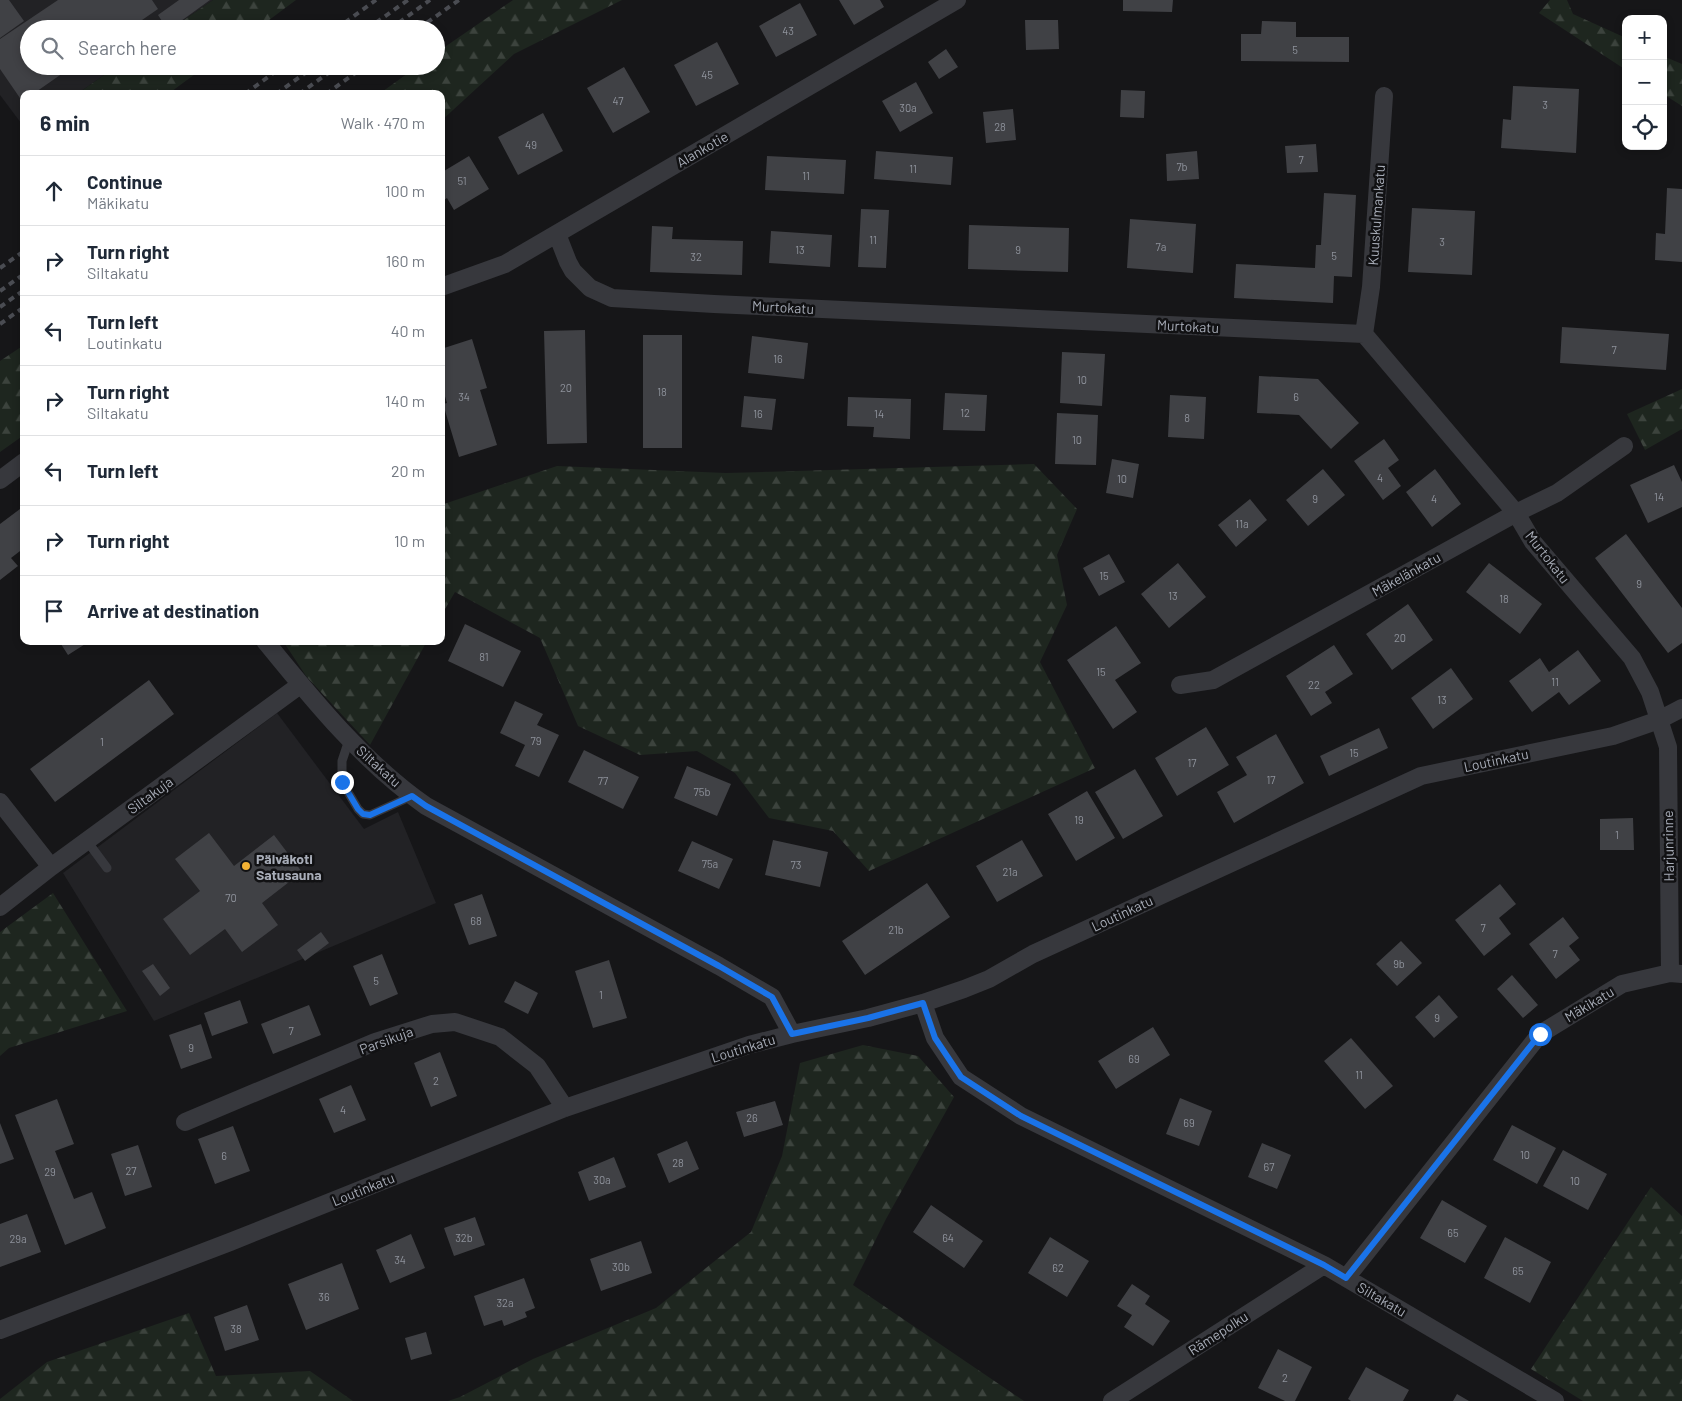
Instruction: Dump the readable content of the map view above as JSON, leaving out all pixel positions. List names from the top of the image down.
{
  "streets": {
    "street": [
      "Alankotie",
      "Kuuskulmankatu",
      "Murtokatu",
      "Mäkelänkatu",
      "Loutinkatu",
      "Siltakatu",
      "Siltakuja",
      "Harjunrinne",
      "Mäkikatu",
      "Parsikuja",
      "Rämepolku"
    ]
  },
  "crossings": [
    ["Alankotie", "Murtokatu"],
    ["Kuuskulmankatu", "Murtokatu"],
    ["Murtokatu", "Mäkelänkatu"],
    ["Murtokatu", "Loutinkatu"],
    ["Murtokatu", "Harjunrinne"],
    ["Loutinkatu", "Siltakatu"],
    ["Loutinkatu", "Harjunrinne"],
    ["Loutinkatu", "Parsikuja"],
    ["Siltakatu", "Siltakuja"],
    ["Siltakatu", "Mäkikatu"],
    ["Siltakatu", "Rämepolku"],
    ["Harjunrinne", "Mäkikatu"]
  ],
  "places": ["Päiväkoti Satusauna"],
  "house_numbers": [
    "43",
    "5",
    "45",
    "47",
    "3",
    "30a",
    "28",
    "49",
    "7",
    "7b",
    "11",
    "11",
    "51",
    "11",
    "3",
    "7a",
    "13",
    "9",
    "5",
    "32",
    "7",
    "16",
    "10",
    "20",
    "18",
    "34",
    "6",
    "12",
    "16",
    "14",
    "8",
    "10",
    "4",
    "10",
    "14",
    "9",
    "4",
    "11a",
    "15",
    "9",
    "13",
    "18",
    "20",
    "81",
    "15",
    "11",
    "22",
    "13",
    "79",
    "1",
    "15",
    "17",
    "17",
    "77",
    "75b",
    "19",
    "1",
    "75a",
    "73",
    "21a",
    "70",
    "68",
    "7",
    "21b",
    "7",
    "9b",
    "5",
    "1",
    "9",
    "7",
    "9",
    "69",
    "11",
    "2",
    "4",
    "26",
    "69",
    "10",
    "6",
    "28",
    "67",
    "27",
    "29",
    "30a",
    "10",
    "65",
    "32b",
    "64",
    "29a",
    "34",
    "30b",
    "62",
    "65",
    "36",
    "32a",
    "38",
    "2"
  ],
  "page": {
    "map_buttons": ["+", "−"],
    "search": "Search here",
    "heading": ["6 min", "Walk · 470 m"],
    "list": [
      ["Continue", "Mäkikatu", "100 m"],
      ["Turn right", "Siltakatu", "160 m"],
      ["Turn left", "Loutinkatu", "40 m"],
      ["Turn right", "Siltakatu", "140 m"],
      ["Turn left", "20 m"],
      ["Turn right", "10 m"],
      "Arrive at destination"
    ]
  }
}
